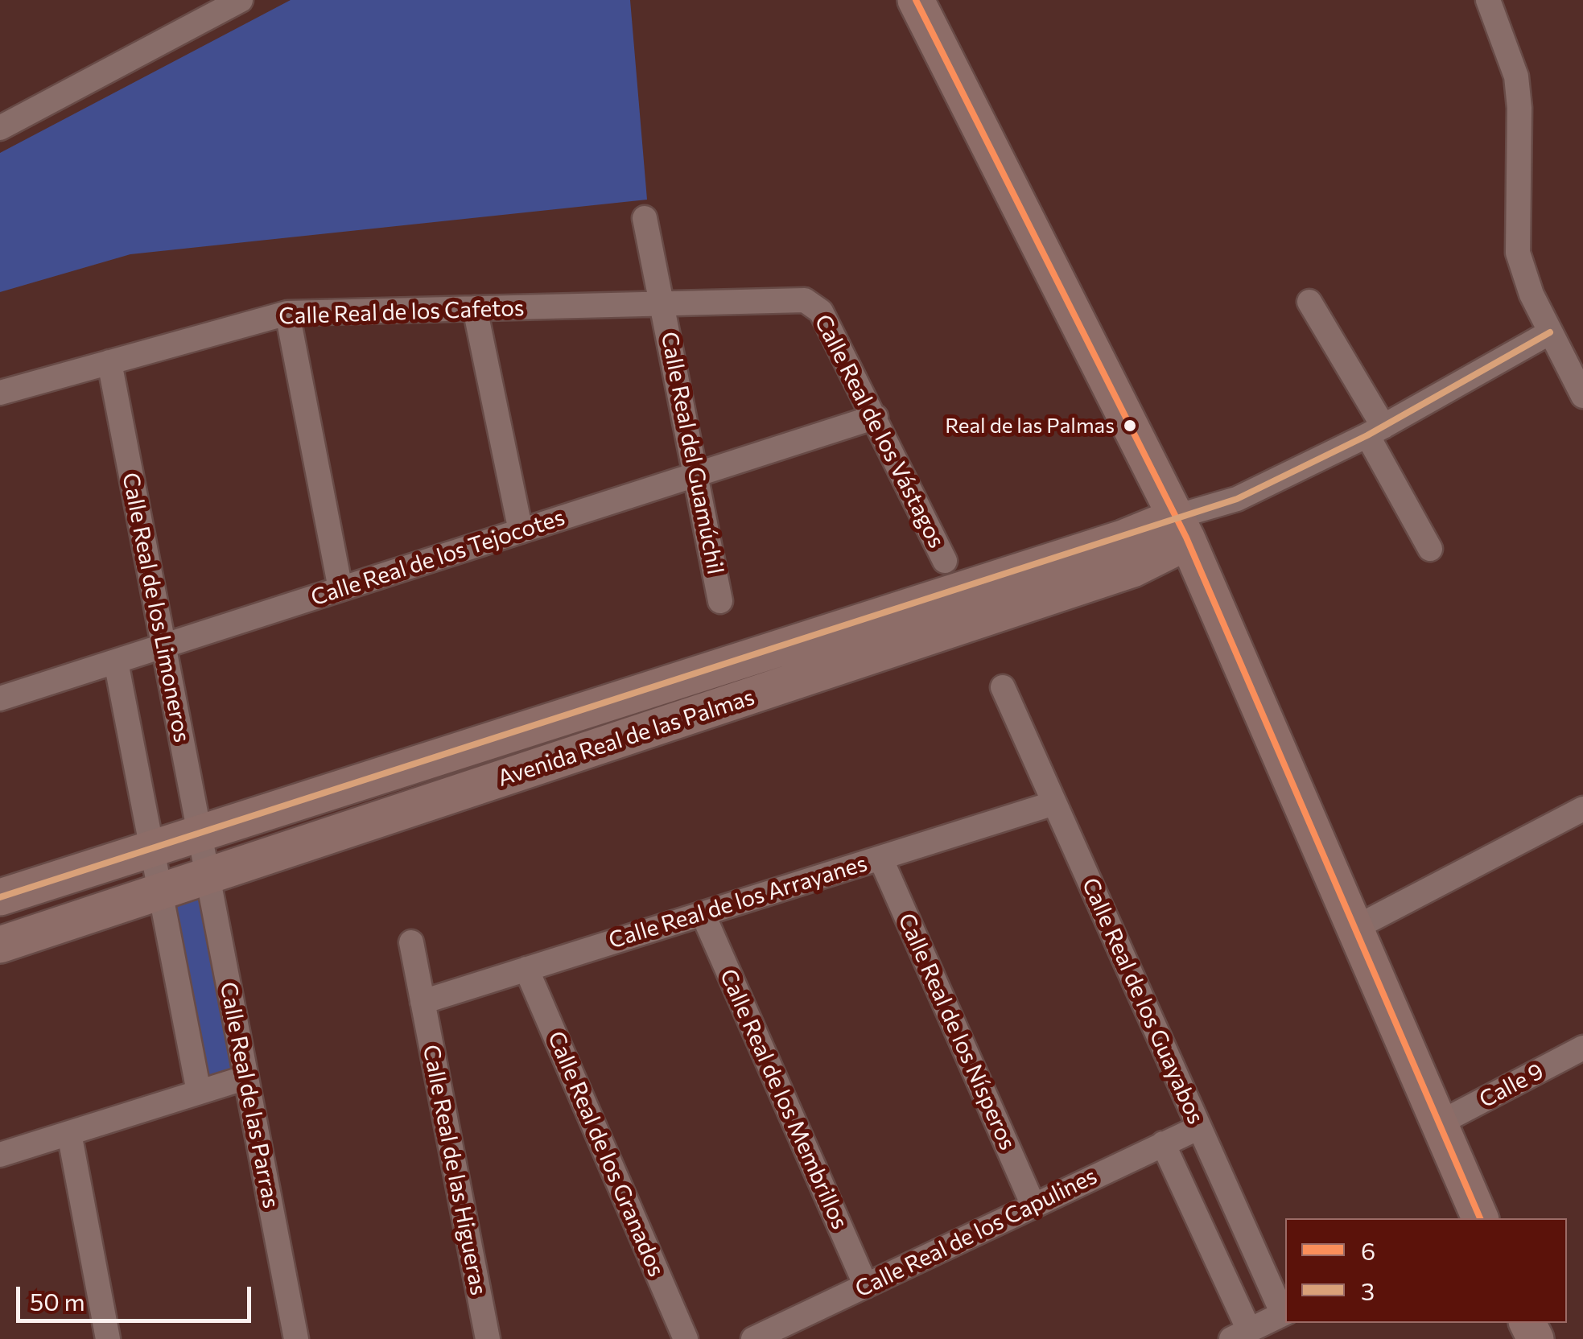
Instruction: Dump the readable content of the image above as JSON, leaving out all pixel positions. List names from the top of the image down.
{
  "streets": {
    "street": [
      "Calle Real de los Cafetos",
      "Calle Real de los Vástagos",
      "Calle Real del Guamúchil",
      "Calle Real de los Tejocotes",
      "Calle Real de los Limoneros",
      "Avenida Real de las Palmas",
      "Calle Real de los Arrayanes",
      "Calle Real de los Guayabos",
      "Calle Real de los Nísperos",
      "Calle 9",
      "Calle Real de las Parras",
      "Calle Real de los Membrillos",
      "Calle Real de los Granados",
      "Calle Real de las Higueras",
      "Calle Real de los Capulines"
    ]
  },
  "crossings": [
    ["Calle Real de los Cafetos", "Calle Real de los Vástagos"],
    ["Calle Real de los Cafetos", "Calle Real del Guamúchil"],
    ["Calle Real de los Cafetos", "Calle Real de los Limoneros"],
    ["Calle Real de los Vástagos", "Calle Real de los Tejocotes"],
    ["Calle Real del Guamúchil", "Calle Real de los Tejocotes"],
    ["Calle Real de los Tejocotes", "Calle Real de los Limoneros"],
    ["Calle Real de los Limoneros", "Avenida Real de las Palmas"],
    ["Calle Real de los Limoneros", "Calle Real de las Parras"],
    ["Avenida Real de las Palmas", "Calle Real de las Parras"],
    ["Calle Real de los Arrayanes", "Calle Real de los Guayabos"],
    ["Calle Real de los Arrayanes", "Calle Real de los Nísperos"],
    ["Calle Real de los Arrayanes", "Calle Real de los Membrillos"],
    ["Calle Real de los Arrayanes", "Calle Real de los Granados"],
    ["Calle Real de los Arrayanes", "Calle Real de las Higueras"],
    ["Calle Real de los Guayabos", "Calle Real de los Capulines"],
    ["Calle Real de los Nísperos", "Calle Real de los Capulines"],
    ["Calle Real de los Membrillos", "Calle Real de los Capulines"]
  ],
  "places": ["Real de las Palmas"],
  "lines": ["transit line 6", "transit line 3"],
  "legend": ["6", "3"],
  "scale_bar": "50 m"
}
